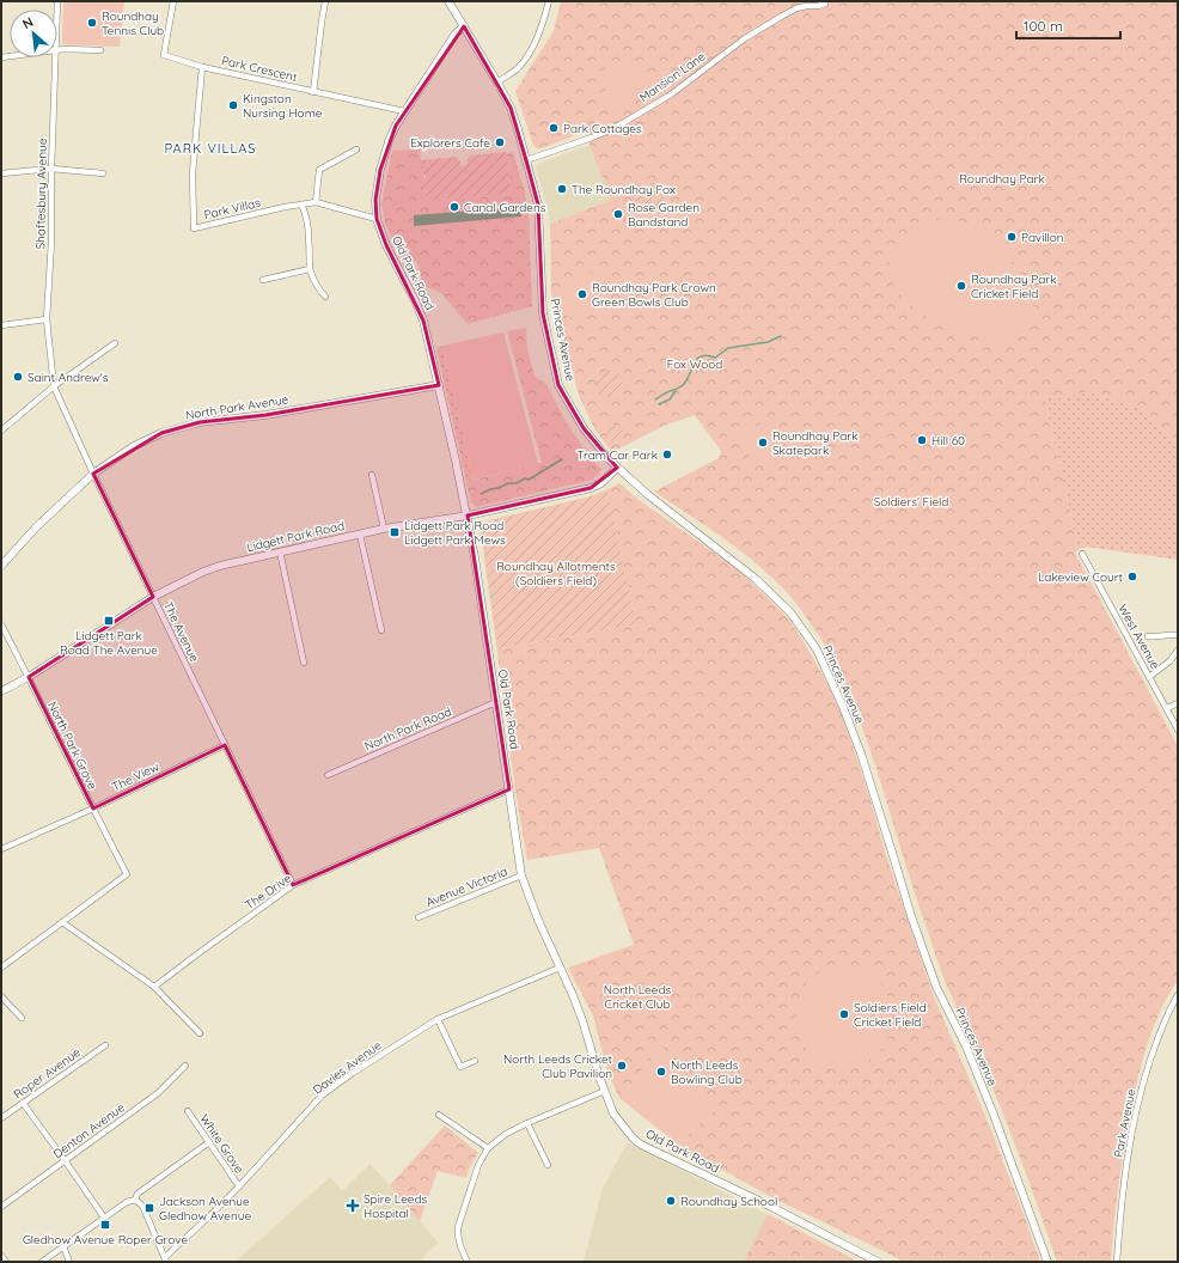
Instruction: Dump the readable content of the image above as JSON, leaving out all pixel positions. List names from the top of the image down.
{
  "streets": {
    "street": [
      "Park Crescent",
      "Mansion Lane",
      "Shaftesbury Avenue",
      "Park Villas",
      "Old Park Road",
      "Princes Avenue",
      "North Park Avenue",
      "Lidgett Park Road",
      "The Avenue",
      "West Avenue",
      "North Park Road",
      "North Park Grove",
      "The View",
      "Avenue Victoria",
      "The Drive",
      "Davies Avenue",
      "Roper Avenue",
      "Park Avenue",
      "Denton Avenue",
      "White Grove"
    ]
  },
  "crossings": [
    ["Park Crescent", "Park Villas"],
    ["Park Crescent", "Old Park Road"],
    ["Mansion Lane", "Princes Avenue"],
    ["Shaftesbury Avenue", "The Avenue"],
    ["Park Villas", "Old Park Road"],
    ["Old Park Road", "Princes Avenue"],
    ["Old Park Road", "North Park Avenue"],
    ["Old Park Road", "Lidgett Park Road"],
    ["Old Park Road", "North Park Road"],
    ["Old Park Road", "Avenue Victoria"],
    ["Old Park Road", "The Drive"],
    ["Old Park Road", "Davies Avenue"],
    ["Princes Avenue", "Lidgett Park Road"],
    ["North Park Avenue", "The Avenue"],
    ["Lidgett Park Road", "The Avenue"],
    ["Lidgett Park Road", "North Park Grove"],
    ["The Avenue", "The View"],
    ["The Avenue", "The Drive"],
    ["North Park Grove", "The View"],
    ["Davies Avenue", "White Grove"]
  ],
  "districts": ["PARK VILLAS"],
  "parks": [
    "Roundhay Park",
    "Fox Wood",
    "Soldiers' Field",
    "Roundhay Allotments (Soldiers Field)",
    "North Leeds Cricket Club"
  ],
  "places": {
    "other": [
      "Roundhay Tennis Club",
      "Kingston Nursing Home",
      "Park Cottages",
      "Explorers Cafe",
      "The Roundhay Fox",
      "Canal Gardens",
      "Rose Garden Bandstand",
      "Pavillon",
      "Roundhay Park Cricket Field",
      "Roundhay Park Crown Green Bowls Club",
      "Saint Andrew's",
      "Hill 60",
      "Roundhay Park Skatepark",
      "Tram Car Park",
      "Lakeview Court",
      "Soldiers Field Cricket Field",
      "North Leeds Cricket Club Pavilion",
      "North Leeds Bowling Club",
      "Roundhay School"
    ],
    "transit": [
      "Lidgett Park Road Lidgett Park Mews",
      "Lidgett Park Road The Avenue",
      "Jackson Avenue Gledhow Avenue",
      "Gledhow Avenue Roper Grove"
    ],
    "health": ["Spire Leeds Hospital"]
  },
  "scale_bar": "100 m",
  "north": "top left"
}
